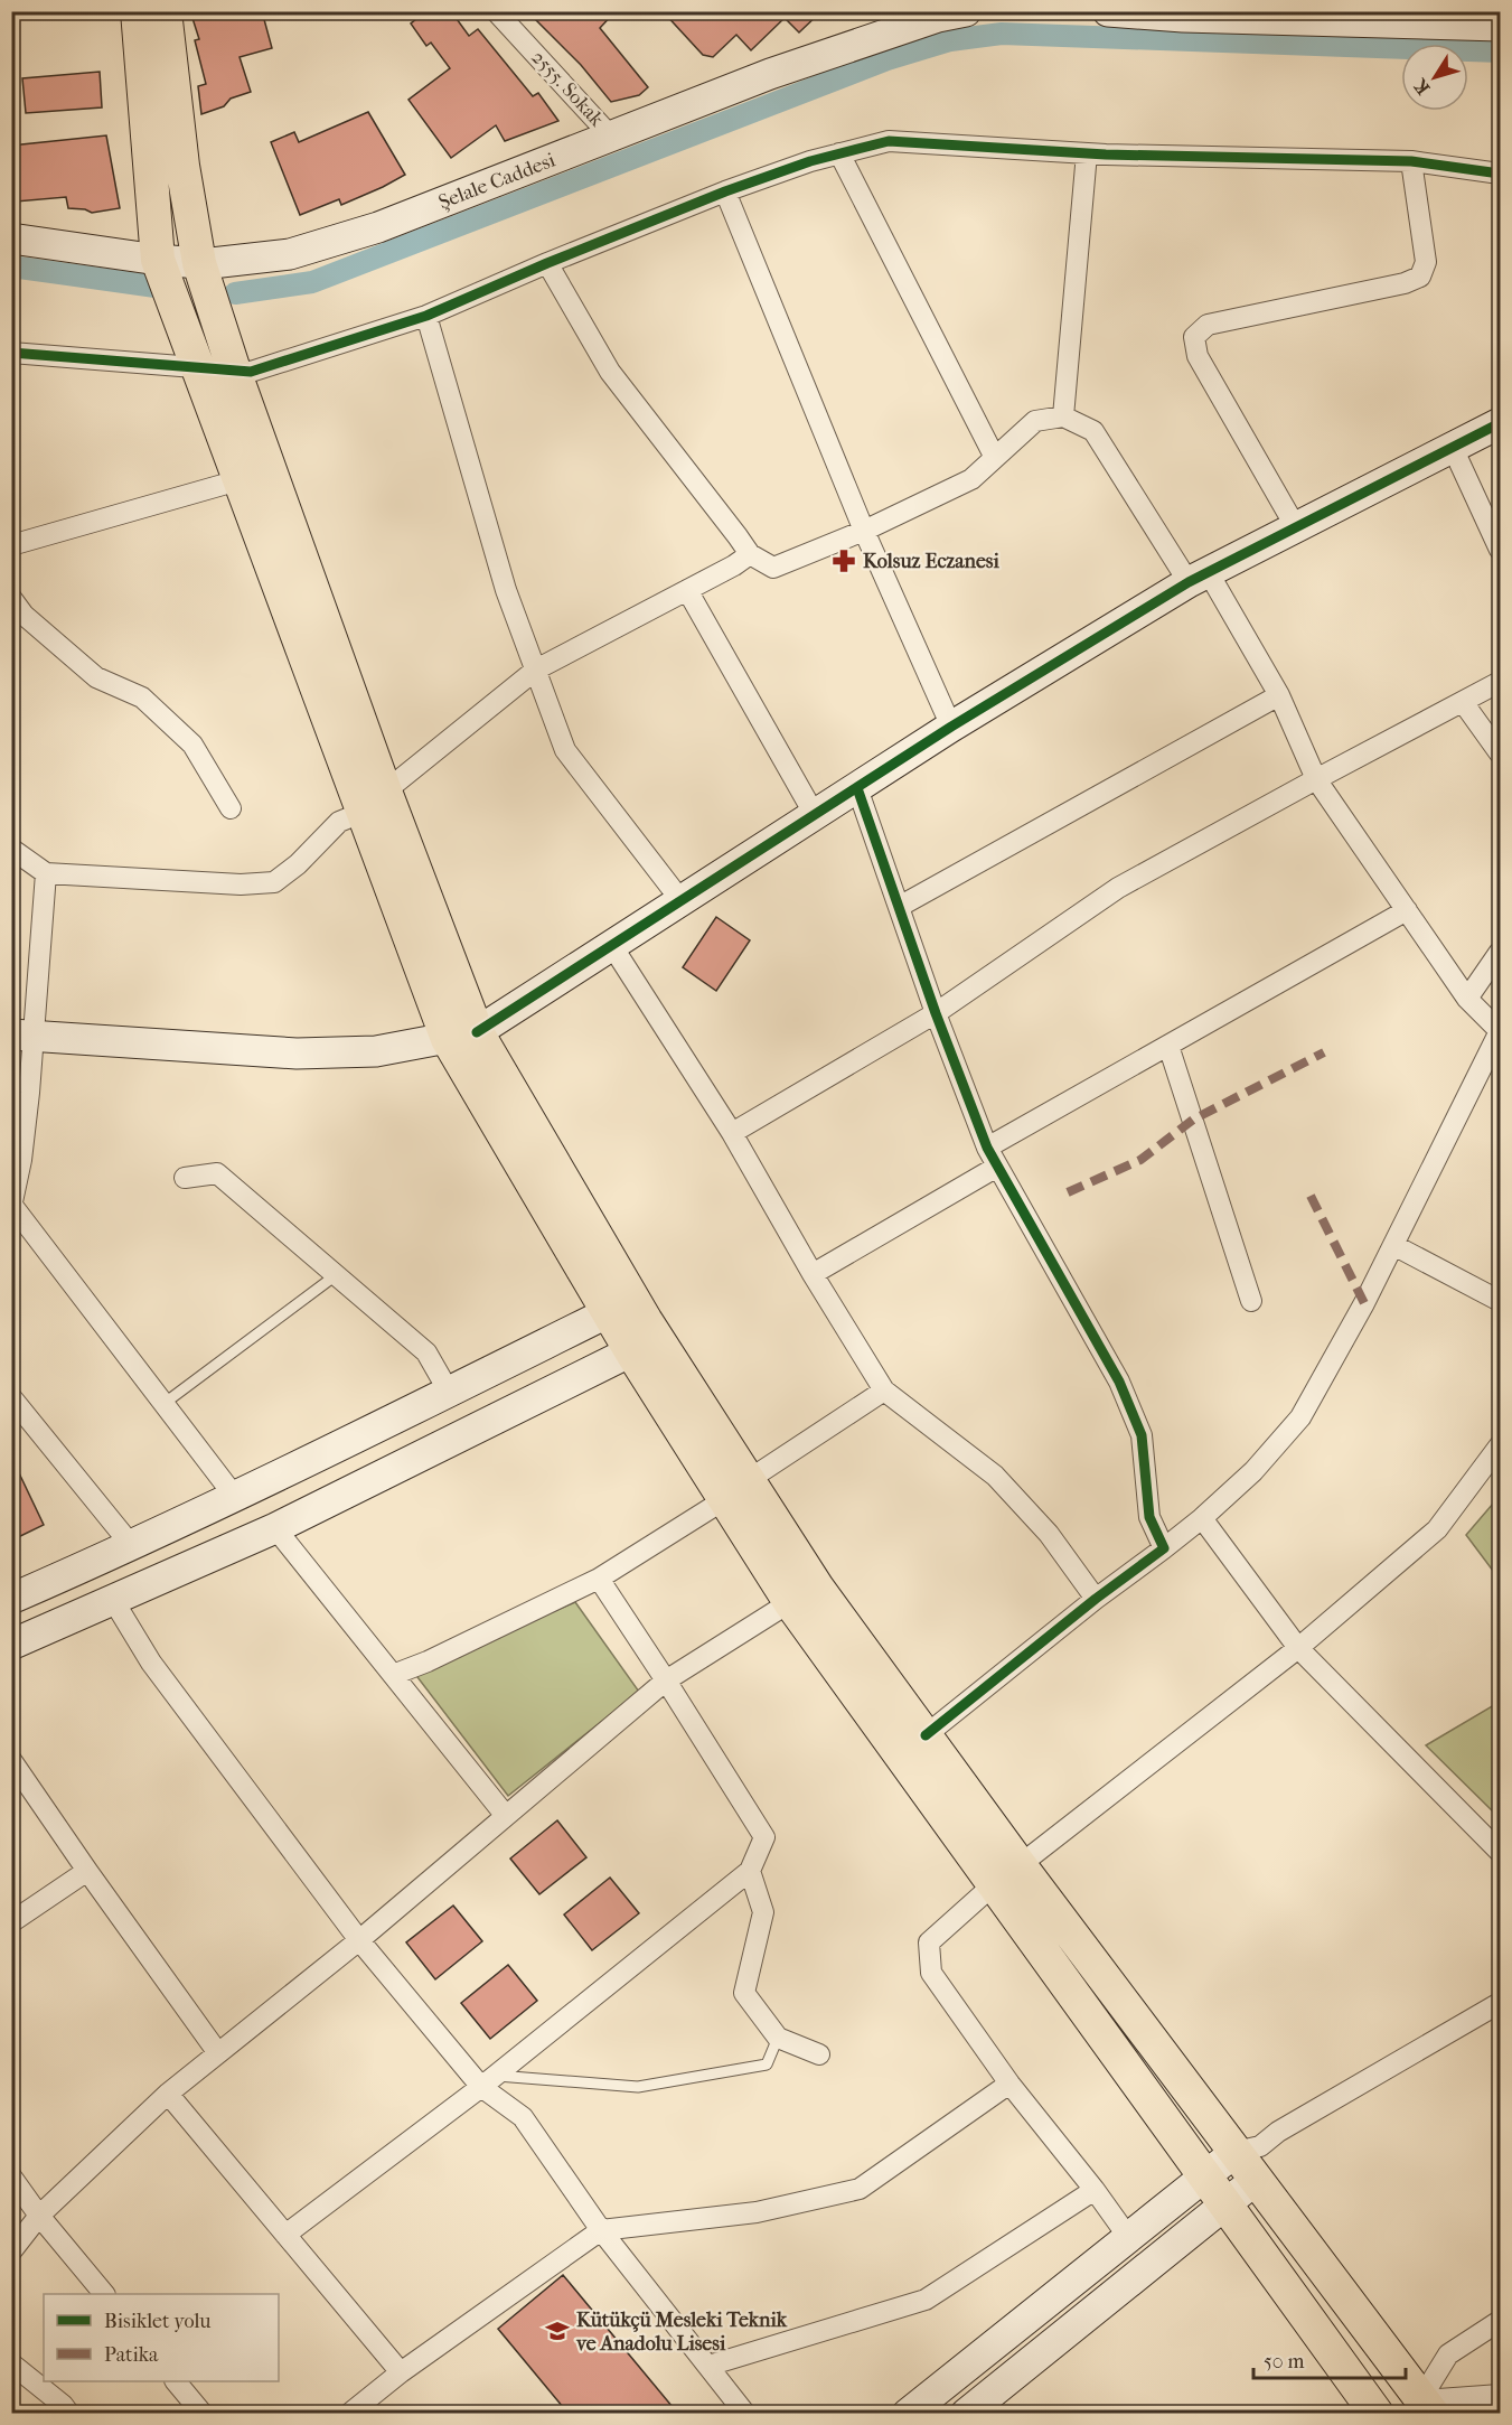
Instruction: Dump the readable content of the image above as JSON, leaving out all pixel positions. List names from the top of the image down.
{
  "streets": {
    "street": ["2555. Sokak", "Şelale Caddesi"]
  },
  "crossings": [
    ["2555. Sokak", "Şelale Caddesi"]
  ],
  "places": {
    "pharmacy": ["Kolsuz Eczanesi"],
    "school or university": ["Kütükçü Mesleki Teknik ve Anadolu Lisesi"]
  },
  "legend": ["Bisiklet yolu", "Patika"],
  "scale_bar": "50 m",
  "north": "bottom left"
}
